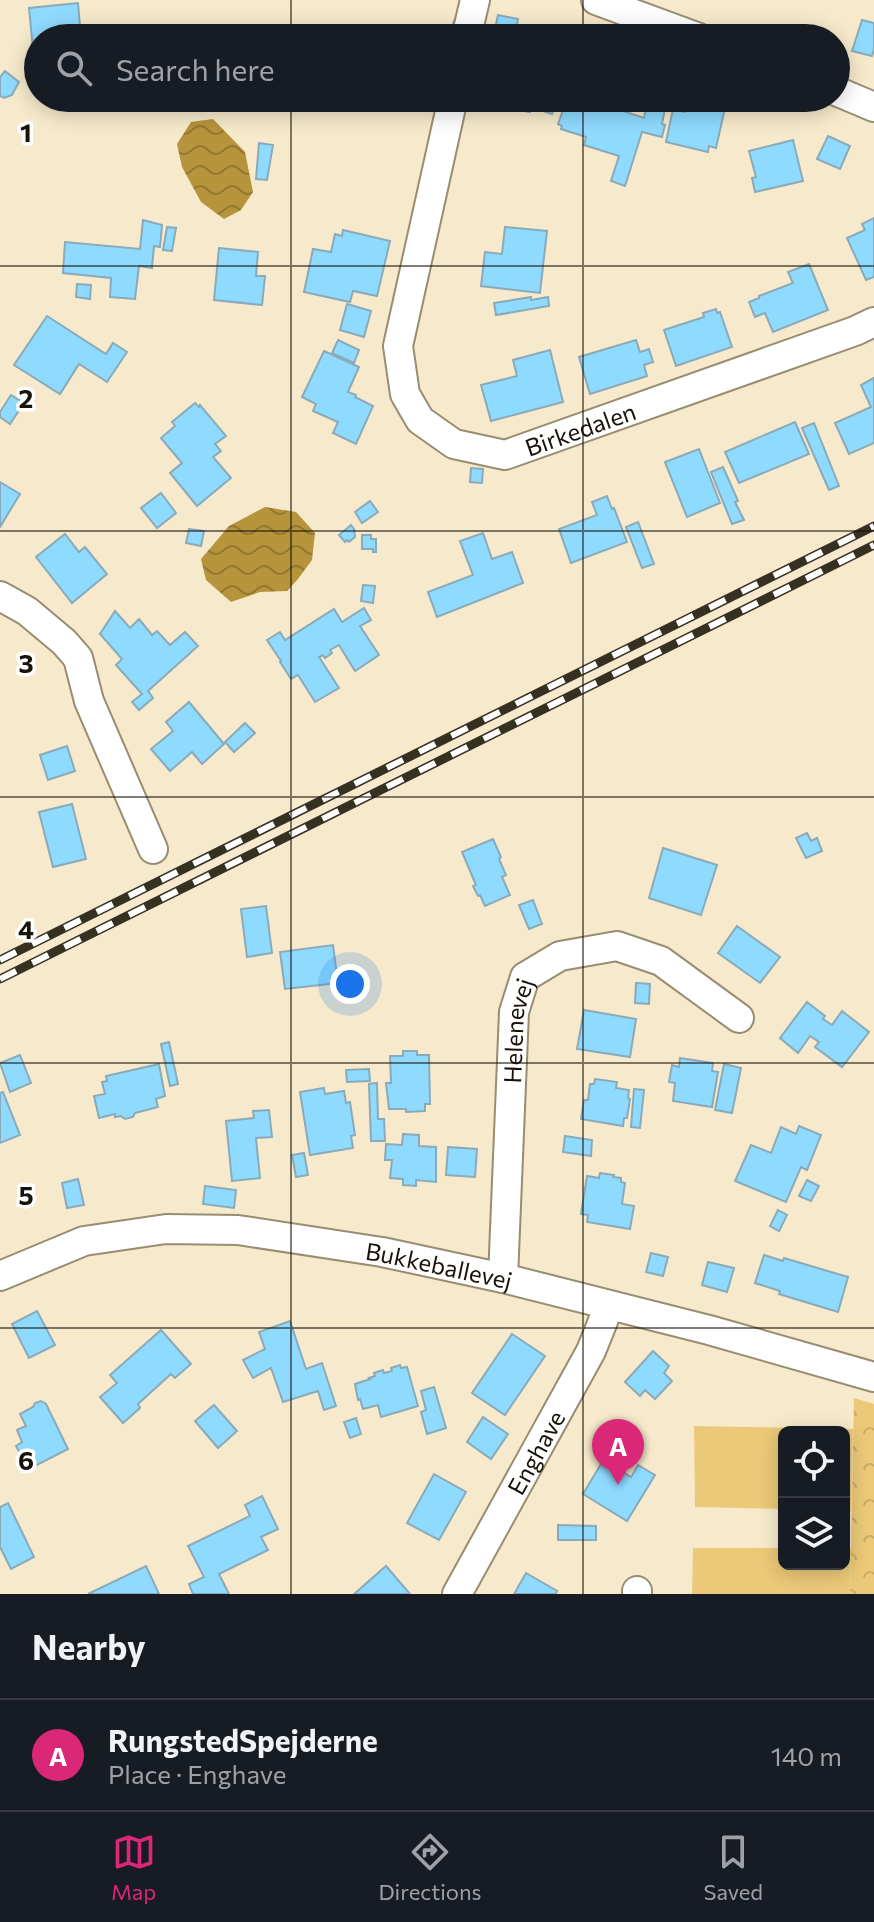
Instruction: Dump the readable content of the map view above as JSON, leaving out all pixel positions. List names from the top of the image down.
{
  "streets": {
    "street": [
      "Birkedalen",
      "Helenevej",
      "Bukkeballevej",
      "Enghave"
    ]
  },
  "crossings": [
    ["Helenevej", "Bukkeballevej"],
    ["Bukkeballevej", "Enghave"]
  ],
  "page": {
    "search": "Search here",
    "pins": "A",
    "heading": "Nearby",
    "list": [
      {
        "mark": "A",
        "name": "RungstedSpejderne",
        "note": "Place · Enghave",
        "value": "140 m"
      }
    ],
    "nav": ["Map", "Directions", "Saved"]
  },
  "grid": {
    "rows": [
      "1",
      "2",
      "3",
      "4",
      "5",
      "6"
    ]
  }
}
